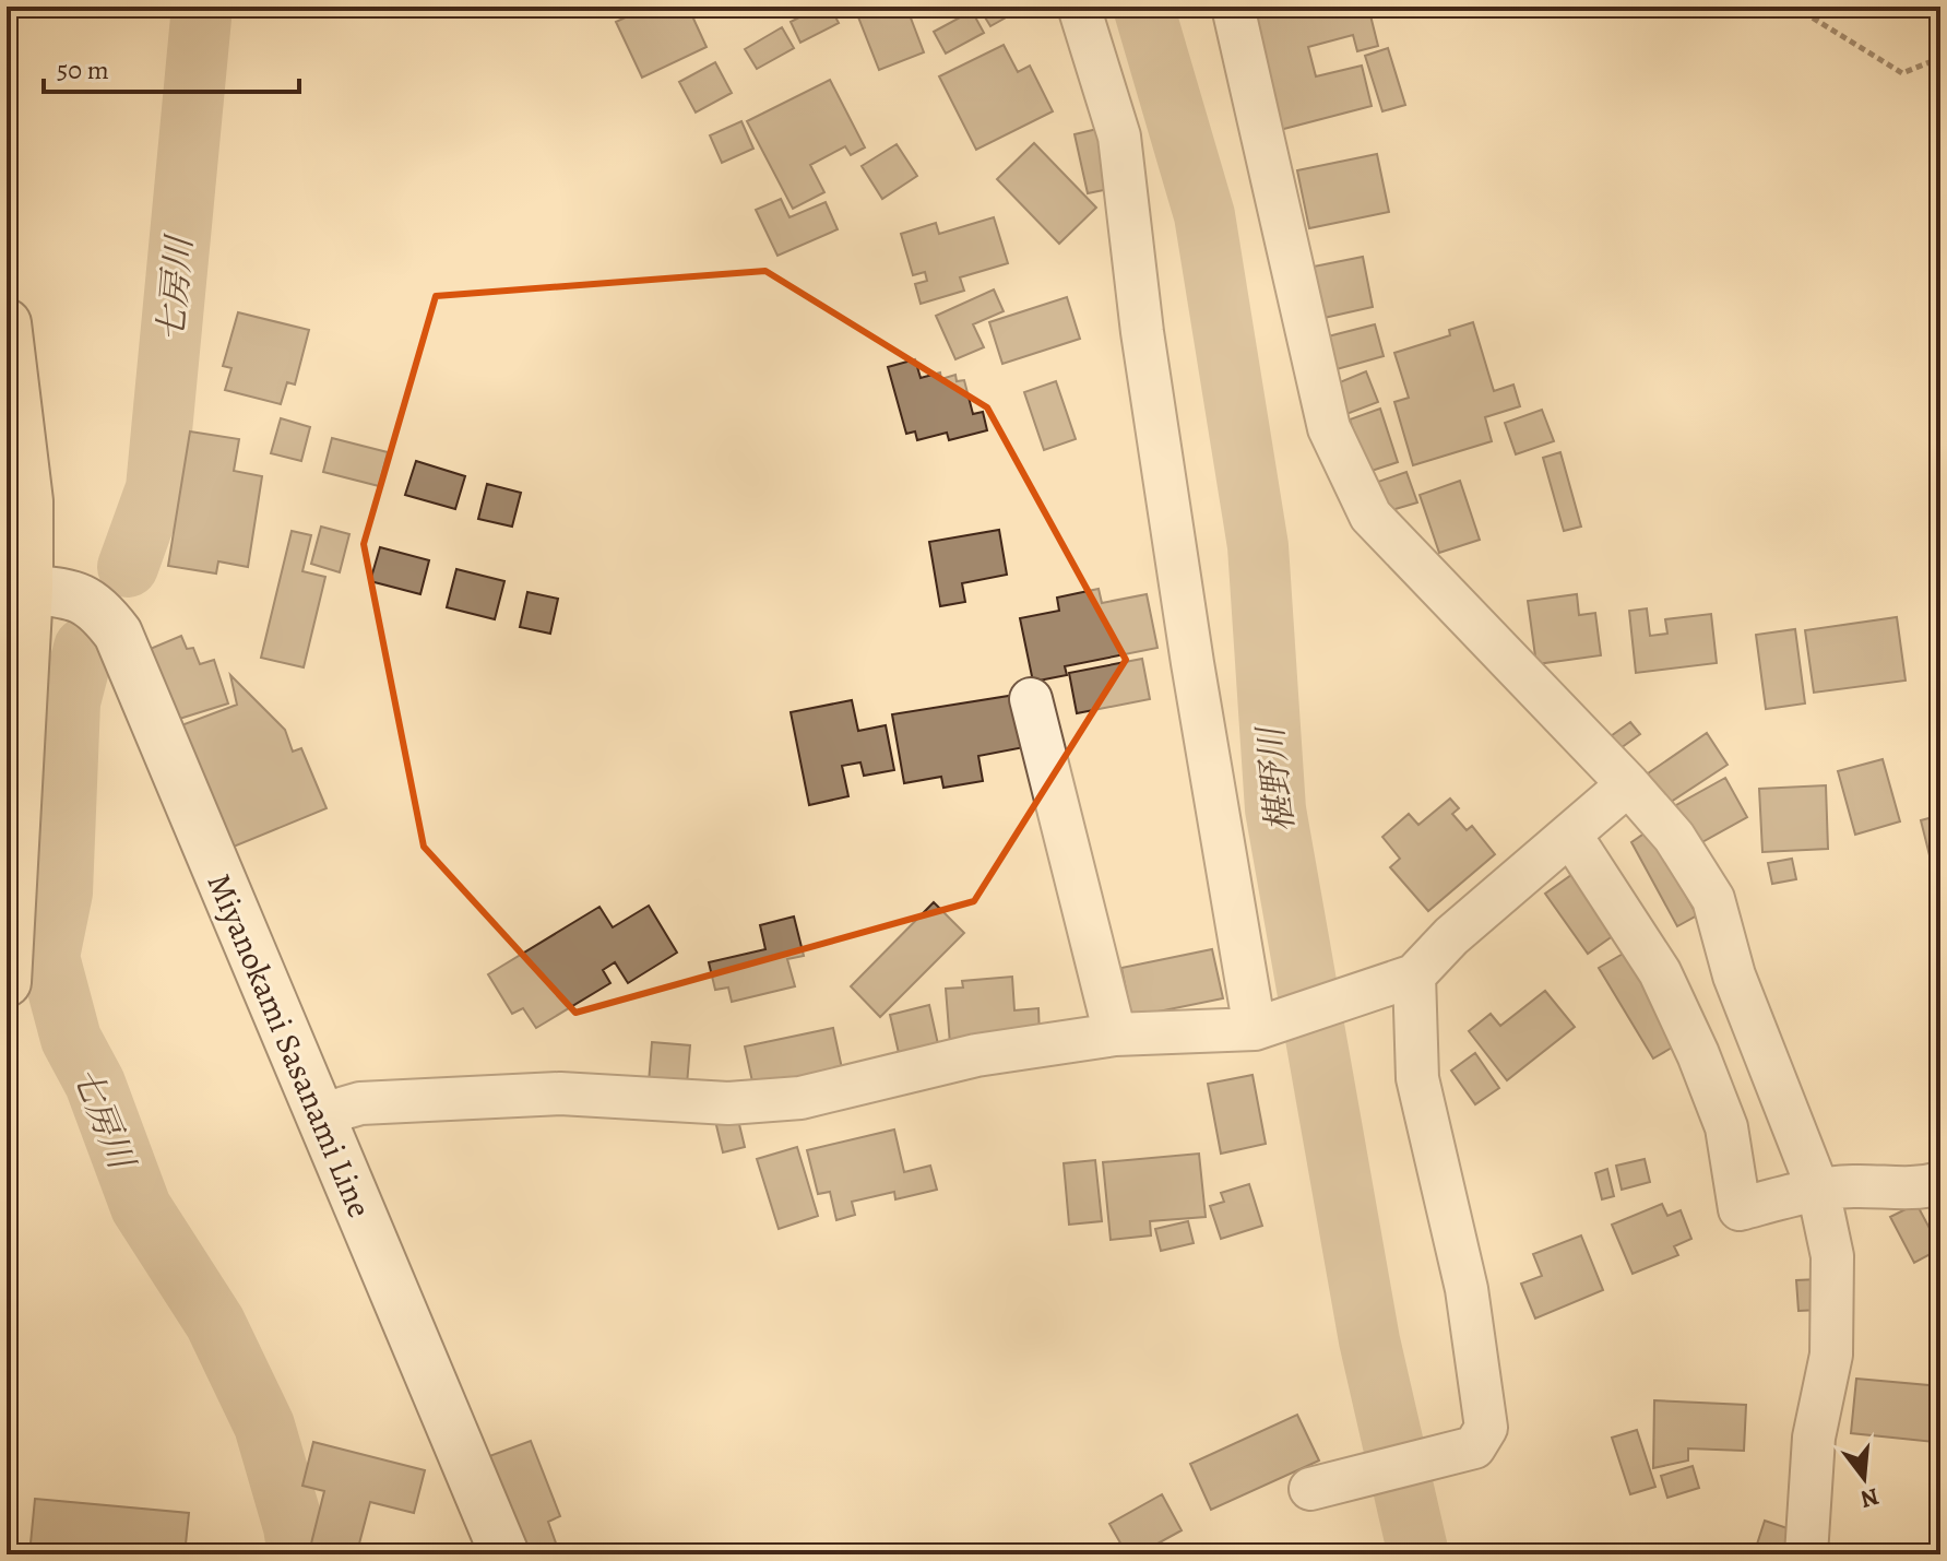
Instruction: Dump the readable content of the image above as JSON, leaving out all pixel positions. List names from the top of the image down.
{
  "streets": {
    "main road": ["Miyanokami Sasanami Line"]
  },
  "water": ["七房川", "椹野川"],
  "scale_bar": "50 m",
  "north": "bottom"
}
